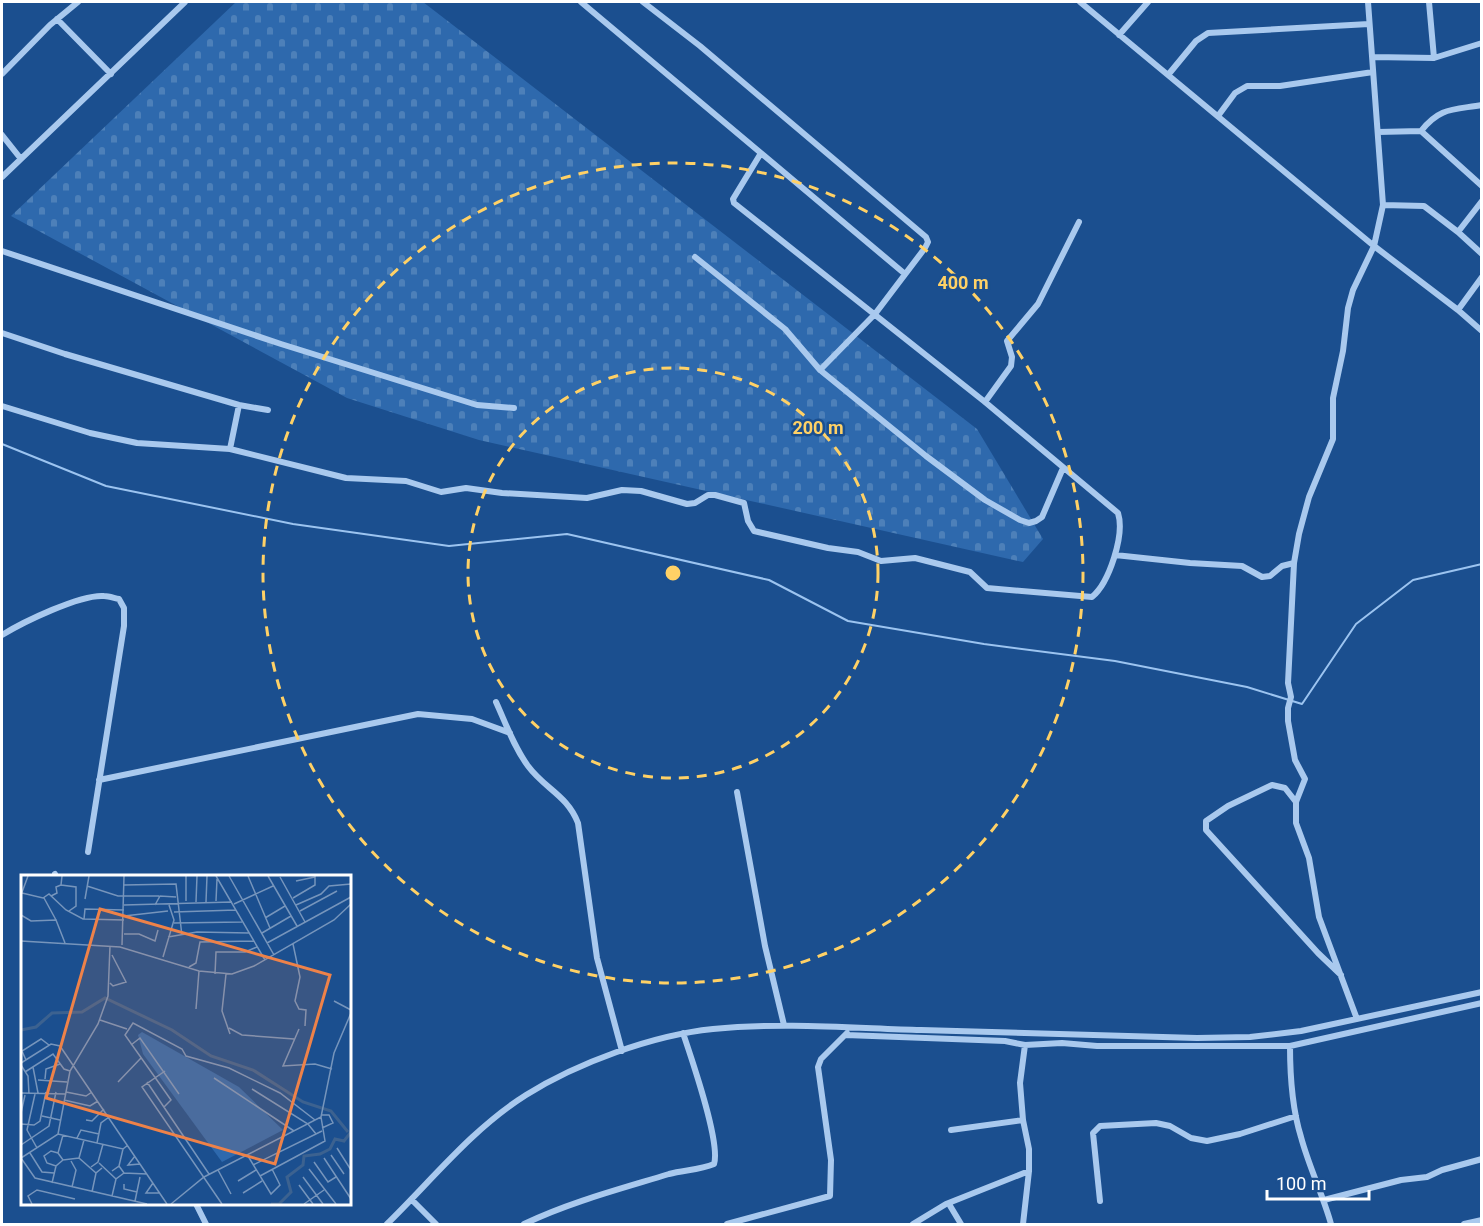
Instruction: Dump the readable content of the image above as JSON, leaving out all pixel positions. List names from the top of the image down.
{
  "scale_bar": "100 m",
  "rings": ["400 m", "200 m"]
}
